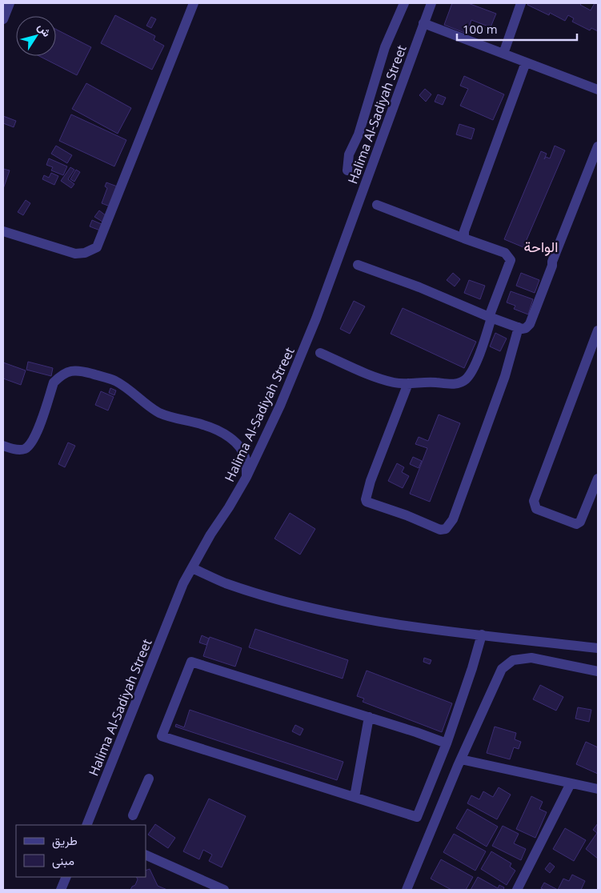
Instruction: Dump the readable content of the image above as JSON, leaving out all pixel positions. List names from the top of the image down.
{
  "streets": {
    "street": ["Halima Al-Sadiyah Street"]
  },
  "districts": ["الواحة"],
  "legend": ["طريق", "مبنى"],
  "scale_bar": "100 m",
  "north": "top right"
}
